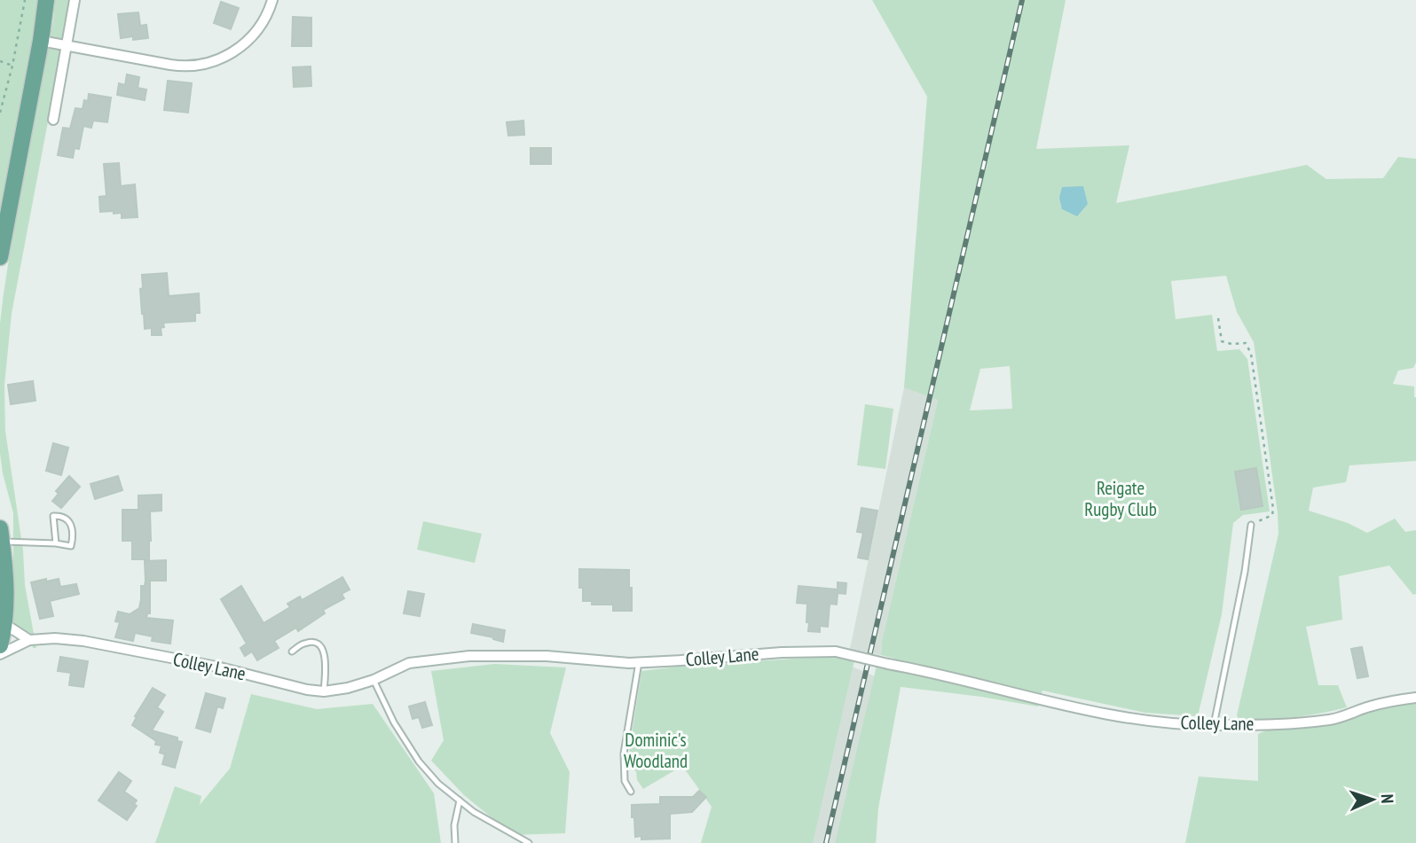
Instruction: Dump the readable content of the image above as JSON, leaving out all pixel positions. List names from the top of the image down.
{
  "streets": {
    "street": ["Colley Lane"]
  },
  "parks": ["Reigate Rugby Club", "Dominic's Woodland"],
  "north": "right"
}
